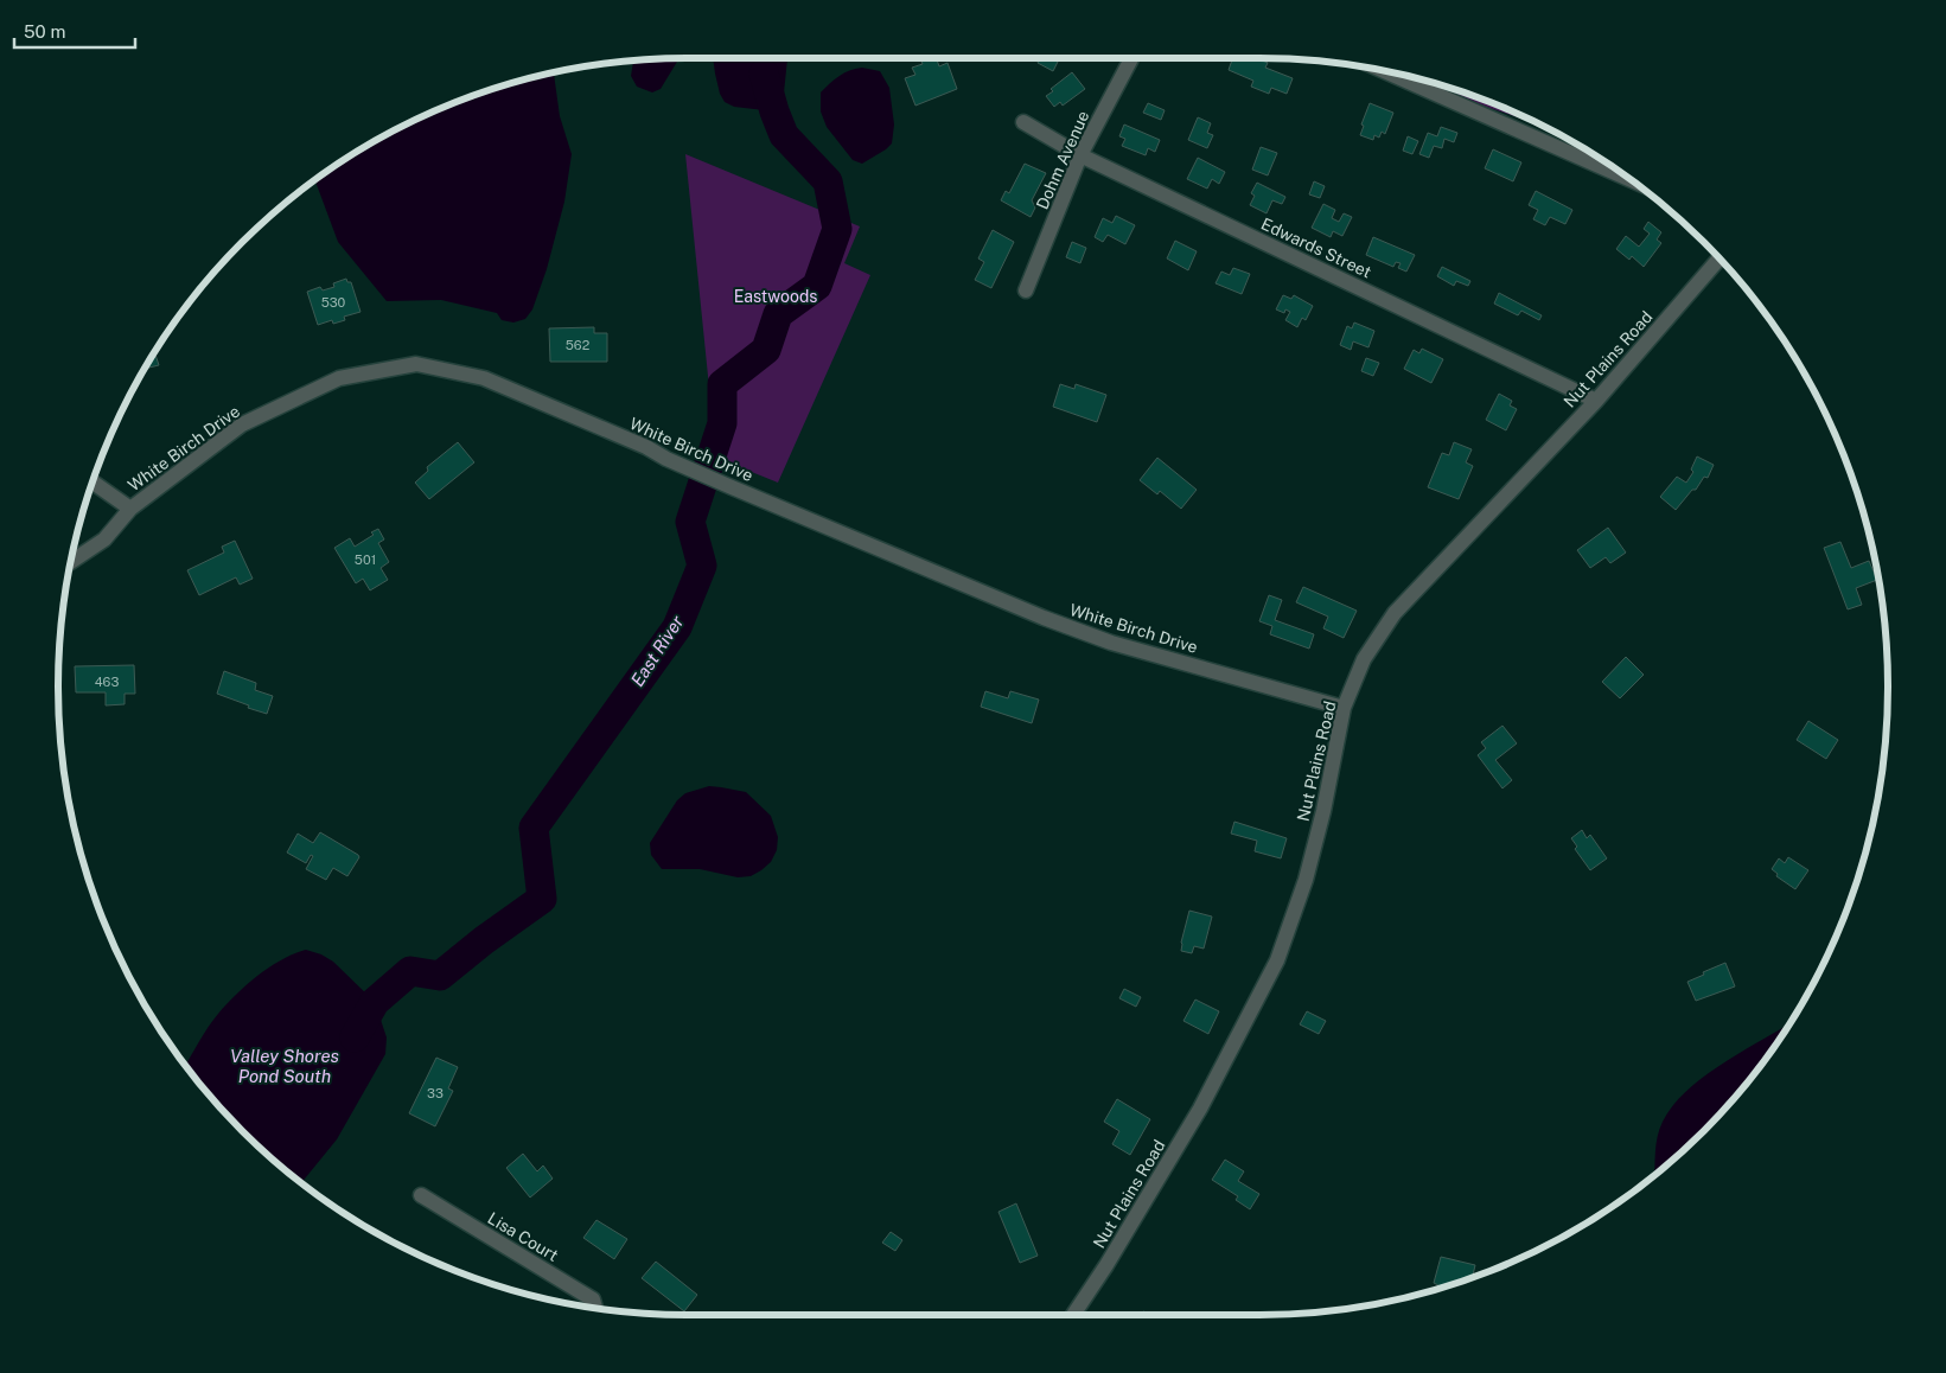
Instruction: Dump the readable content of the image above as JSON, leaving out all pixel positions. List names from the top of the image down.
{
  "streets": {
    "street": [
      "Dohm Avenue",
      "Edwards Street",
      "Nut Plains Road",
      "White Birch Drive",
      "Lisa Court"
    ]
  },
  "crossings": [
    ["Dohm Avenue", "Edwards Street"],
    ["Edwards Street", "Nut Plains Road"],
    ["Nut Plains Road", "White Birch Drive"]
  ],
  "water": ["East River", "Valley Shores Pond South"],
  "parks": ["Eastwoods"],
  "house_numbers": [
    "530",
    "562",
    "501",
    "463",
    "33"
  ],
  "scale_bar": "50 m"
}
